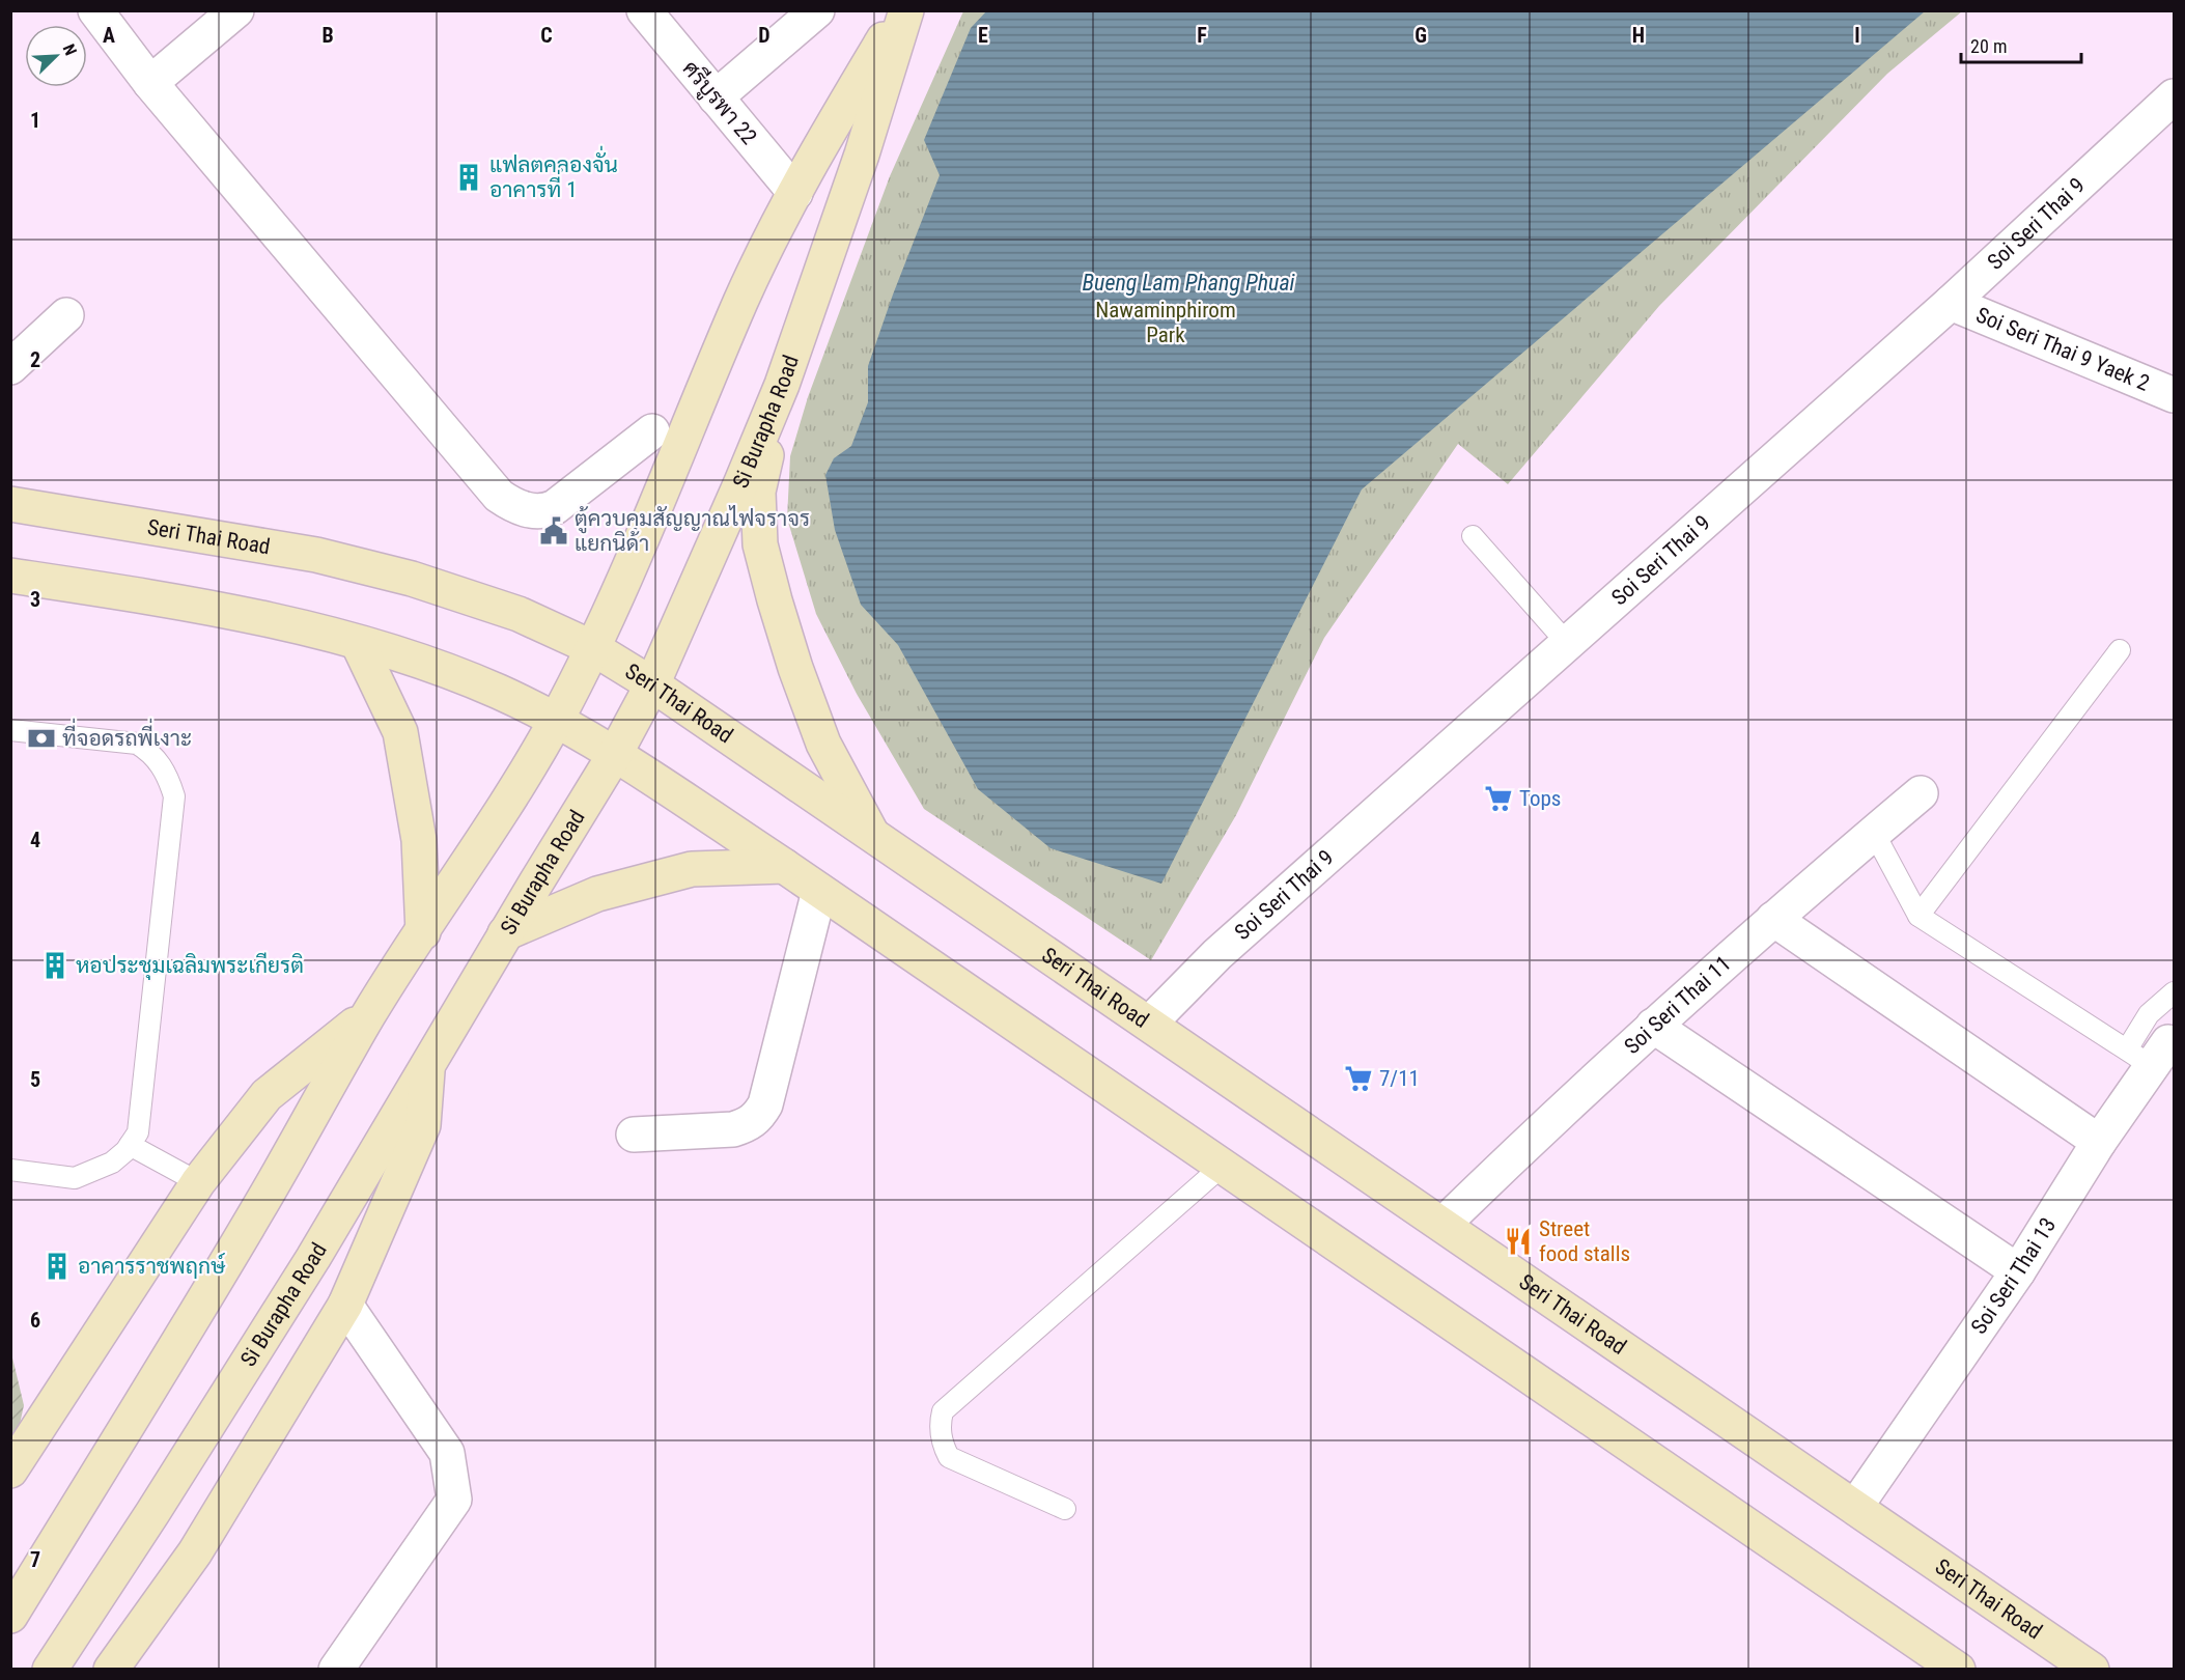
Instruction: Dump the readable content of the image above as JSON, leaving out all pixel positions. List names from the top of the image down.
{
  "streets": {
    "main road": ["Si Burapha Road", "Seri Thai Road"],
    "street": [
      "ศรีบูรพา 22",
      "Soi Seri Thai 9",
      "Soi Seri Thai 9 Yaek 2",
      "Soi Seri Thai 11",
      "Soi Seri Thai 13"
    ]
  },
  "crossings": [
    ["Soi Seri Thai 9", "Soi Seri Thai 9 Yaek 2"],
    ["Soi Seri Thai 9", "Seri Thai Road"],
    ["Si Burapha Road", "Seri Thai Road"],
    ["Seri Thai Road", "Soi Seri Thai 11"],
    ["Seri Thai Road", "Soi Seri Thai 13"]
  ],
  "water": ["Bueng Lam Phang Phuai"],
  "parks": ["Nawaminphirom Park"],
  "places": {
    "building": ["แฟลตคลองจั่น อาคารที่ 1", "หอประชุมเฉลิมพระเกียรติ", "อาคารราชพฤกษ์"],
    "public building": ["ตู้ควบคุมสัญญาณไฟจราจร แยกนิด้า"],
    "bank": ["ที่จอดรถพี่เงาะ"],
    "supermarket": ["Tops", "7/11"],
    "restaurant": ["Street food stalls"]
  },
  "scale_bar": "20 m",
  "north": "top right",
  "grid": {
    "columns": [
      "A",
      "B",
      "C",
      "D",
      "E",
      "F",
      "G",
      "H",
      "I"
    ],
    "rows": [
      "1",
      "2",
      "3",
      "4",
      "5",
      "6",
      "7"
    ]
  }
}
